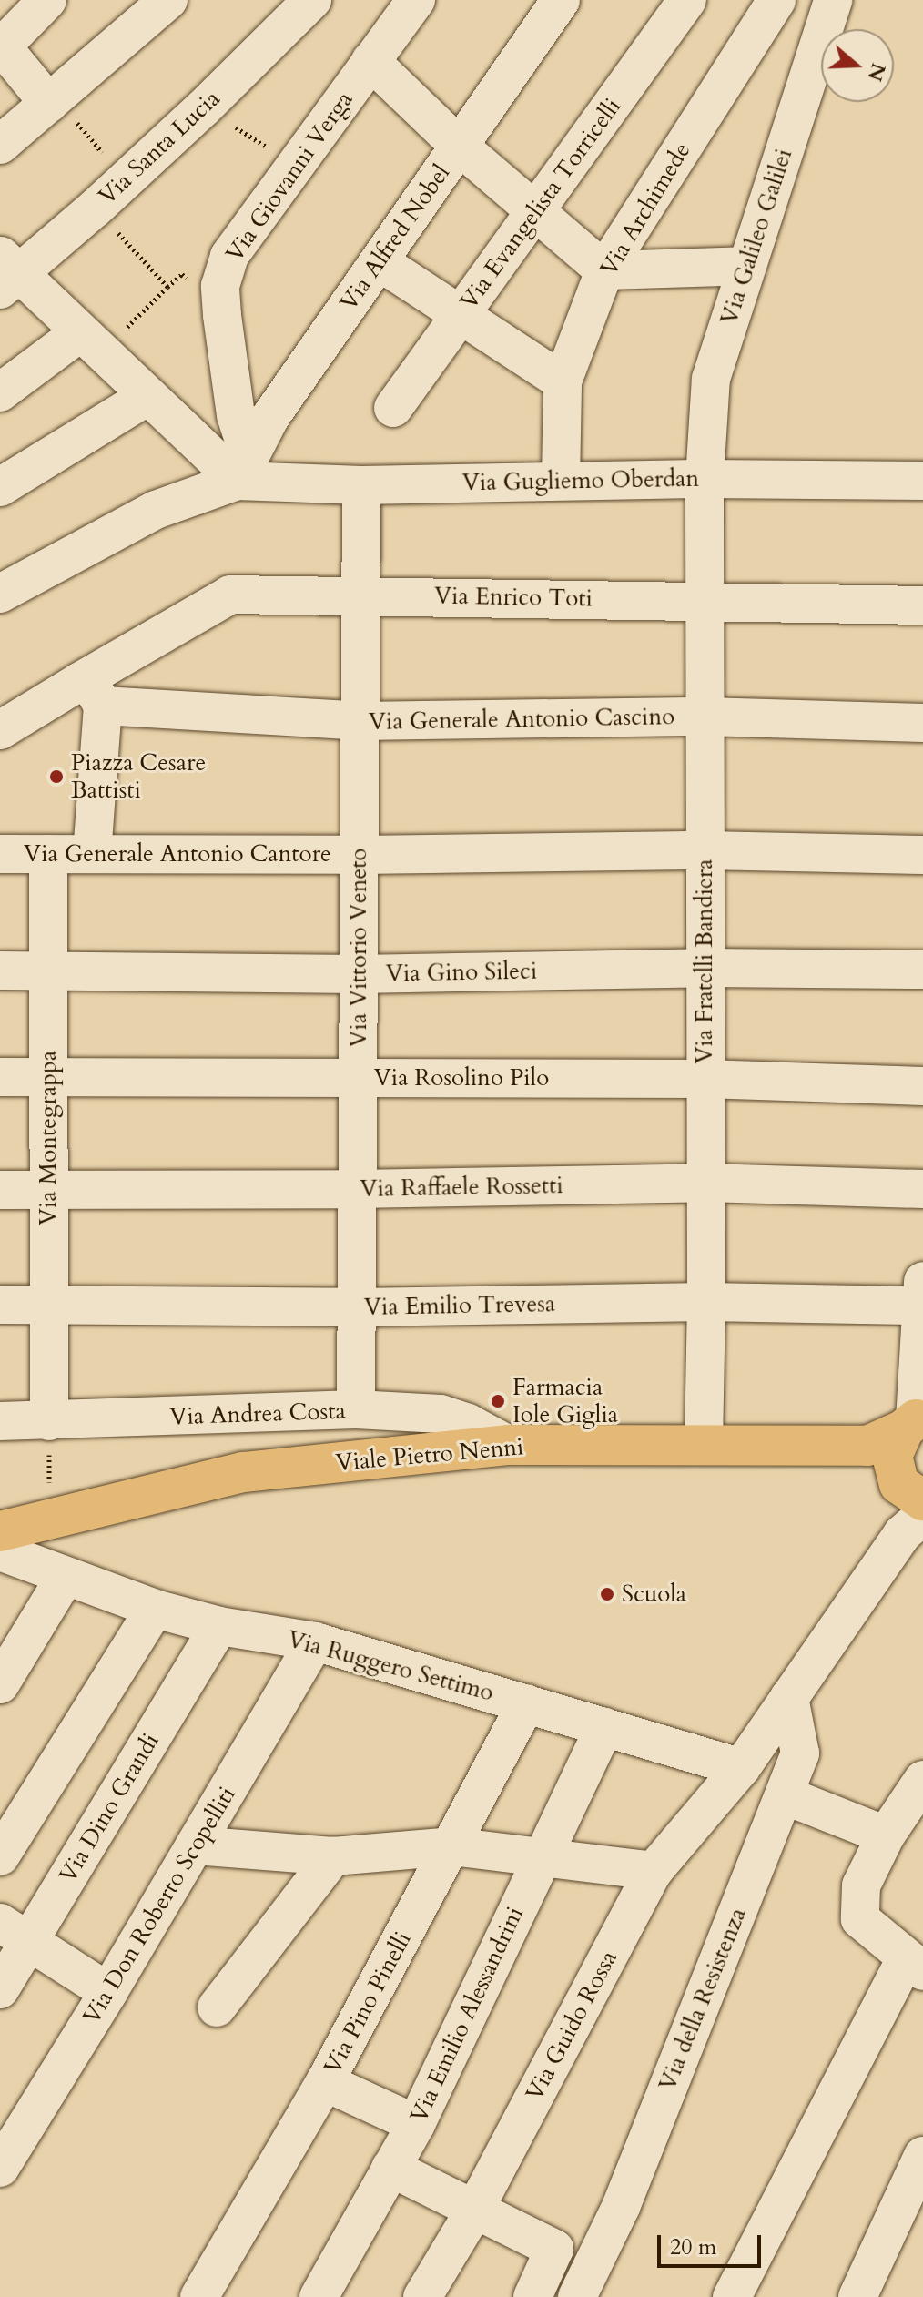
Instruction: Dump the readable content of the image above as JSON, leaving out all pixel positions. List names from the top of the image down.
{
  "streets": {
    "main road": ["Viale Pietro Nenni"],
    "street": [
      "Via Santa Lucia",
      "Via Giovanni Verga",
      "Via Evangelista Torricelli",
      "Via Archimede",
      "Via Galileo Galilei",
      "Via Alfred Nobel",
      "Via Gugliemo Oberdan",
      "Via Enrico Toti",
      "Via Generale Antonio Cascino",
      "Via Generale Antonio Cantore",
      "Via Vittorio Veneto",
      "Via Fratelli Bandiera",
      "Via Gino Sileci",
      "Via Rosolino Pilo",
      "Via Montegrappa",
      "Via Raffaele Rossetti",
      "Via Emilio Trevesa",
      "Via Andrea Costa",
      "Via Ruggero Settimo",
      "Via Dino Grandi",
      "Via Don Roberto Scopelliti",
      "Via della Resistenza",
      "Via Pino Pinelli",
      "Via Emilio Alessandrini",
      "Via Guido Rossa"
    ]
  },
  "crossings": [
    ["Via Giovanni Verga", "Via Alfred Nobel"],
    ["Via Giovanni Verga", "Via Gugliemo Oberdan"],
    ["Via Archimede", "Via Gugliemo Oberdan"],
    ["Via Galileo Galilei", "Via Gugliemo Oberdan"],
    ["Via Galileo Galilei", "Via Fratelli Bandiera"],
    ["Via Alfred Nobel", "Via Gugliemo Oberdan"],
    ["Via Gugliemo Oberdan", "Via Vittorio Veneto"],
    ["Via Gugliemo Oberdan", "Via Fratelli Bandiera"],
    ["Via Enrico Toti", "Via Generale Antonio Cascino"],
    ["Via Enrico Toti", "Via Vittorio Veneto"],
    ["Via Enrico Toti", "Via Fratelli Bandiera"],
    ["Via Generale Antonio Cascino", "Via Vittorio Veneto"],
    ["Via Generale Antonio Cascino", "Via Fratelli Bandiera"],
    ["Via Generale Antonio Cantore", "Via Vittorio Veneto"],
    ["Via Generale Antonio Cantore", "Via Fratelli Bandiera"],
    ["Via Generale Antonio Cantore", "Via Montegrappa"],
    ["Via Vittorio Veneto", "Via Gino Sileci"],
    ["Via Vittorio Veneto", "Via Rosolino Pilo"],
    ["Via Vittorio Veneto", "Via Raffaele Rossetti"],
    ["Via Vittorio Veneto", "Via Emilio Trevesa"],
    ["Via Vittorio Veneto", "Via Andrea Costa"],
    ["Via Fratelli Bandiera", "Via Gino Sileci"],
    ["Via Fratelli Bandiera", "Via Rosolino Pilo"],
    ["Via Fratelli Bandiera", "Via Raffaele Rossetti"],
    ["Via Fratelli Bandiera", "Via Emilio Trevesa"],
    ["Via Fratelli Bandiera", "Viale Pietro Nenni"],
    ["Via Gino Sileci", "Via Montegrappa"],
    ["Via Rosolino Pilo", "Via Montegrappa"],
    ["Via Montegrappa", "Via Raffaele Rossetti"],
    ["Via Montegrappa", "Via Emilio Trevesa"],
    ["Via Montegrappa", "Via Andrea Costa"],
    ["Via Andrea Costa", "Viale Pietro Nenni"],
    ["Via Ruggero Settimo", "Via Dino Grandi"],
    ["Via Ruggero Settimo", "Via Don Roberto Scopelliti"],
    ["Via Ruggero Settimo", "Via Pino Pinelli"],
    ["Via Ruggero Settimo", "Via Emilio Alessandrini"],
    ["Via Ruggero Settimo", "Via Guido Rossa"],
    ["Via della Resistenza", "Via Guido Rossa"]
  ],
  "places": ["Piazza Cesare Battisti", "Farmacia Iole Giglia", "Scuola"],
  "scale_bar": "20 m",
  "north": "right"
}
